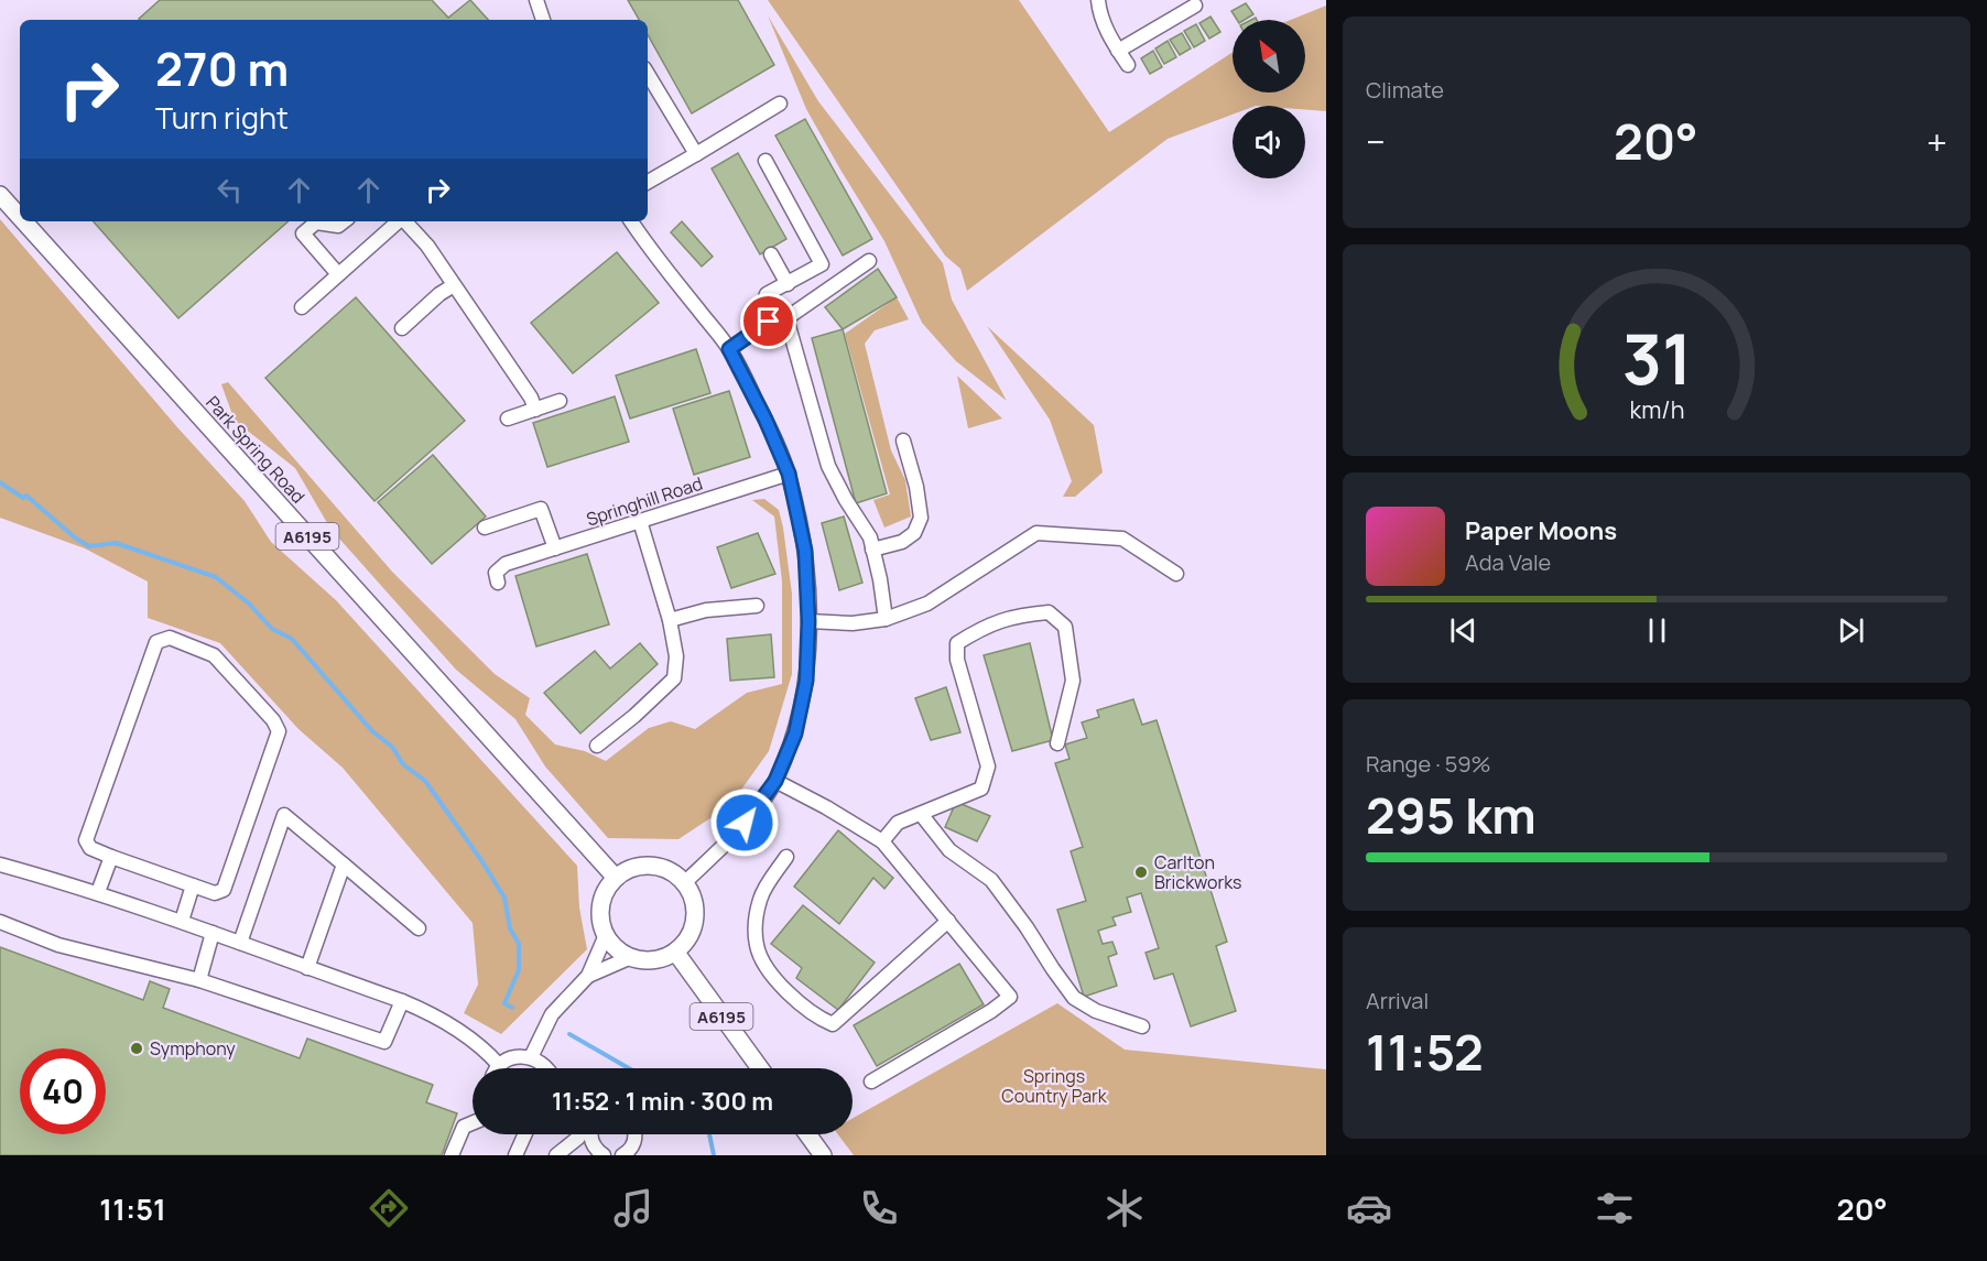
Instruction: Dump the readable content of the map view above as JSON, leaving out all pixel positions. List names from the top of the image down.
{
  "streets": {
    "main road": ["Park Spring Road", "A6195"],
    "street": ["Springhill Road"]
  },
  "crossings": [
    ["Park Spring Road", "A6195"]
  ],
  "parks": ["Springs Country Park"],
  "places": ["Carlton Brickworks", "Symphony"],
  "north": "top left",
  "page": {
    "tile": [
      "Climate",
      ["Range · 59%", "295 km"],
      ["Arrival", "11:52"]
    ],
    "turn": ["270 m", "Turn right"],
    "heat": ["−", "20°", "+"],
    "song": ["Paper Moons", "Ada Vale"],
    "limit": "40",
    "trip": "11:52 · 1 min · 300 m",
    "tabs": ["11:51", "20°"],
    "gauge": ["31", "km/h"]
  }
}
